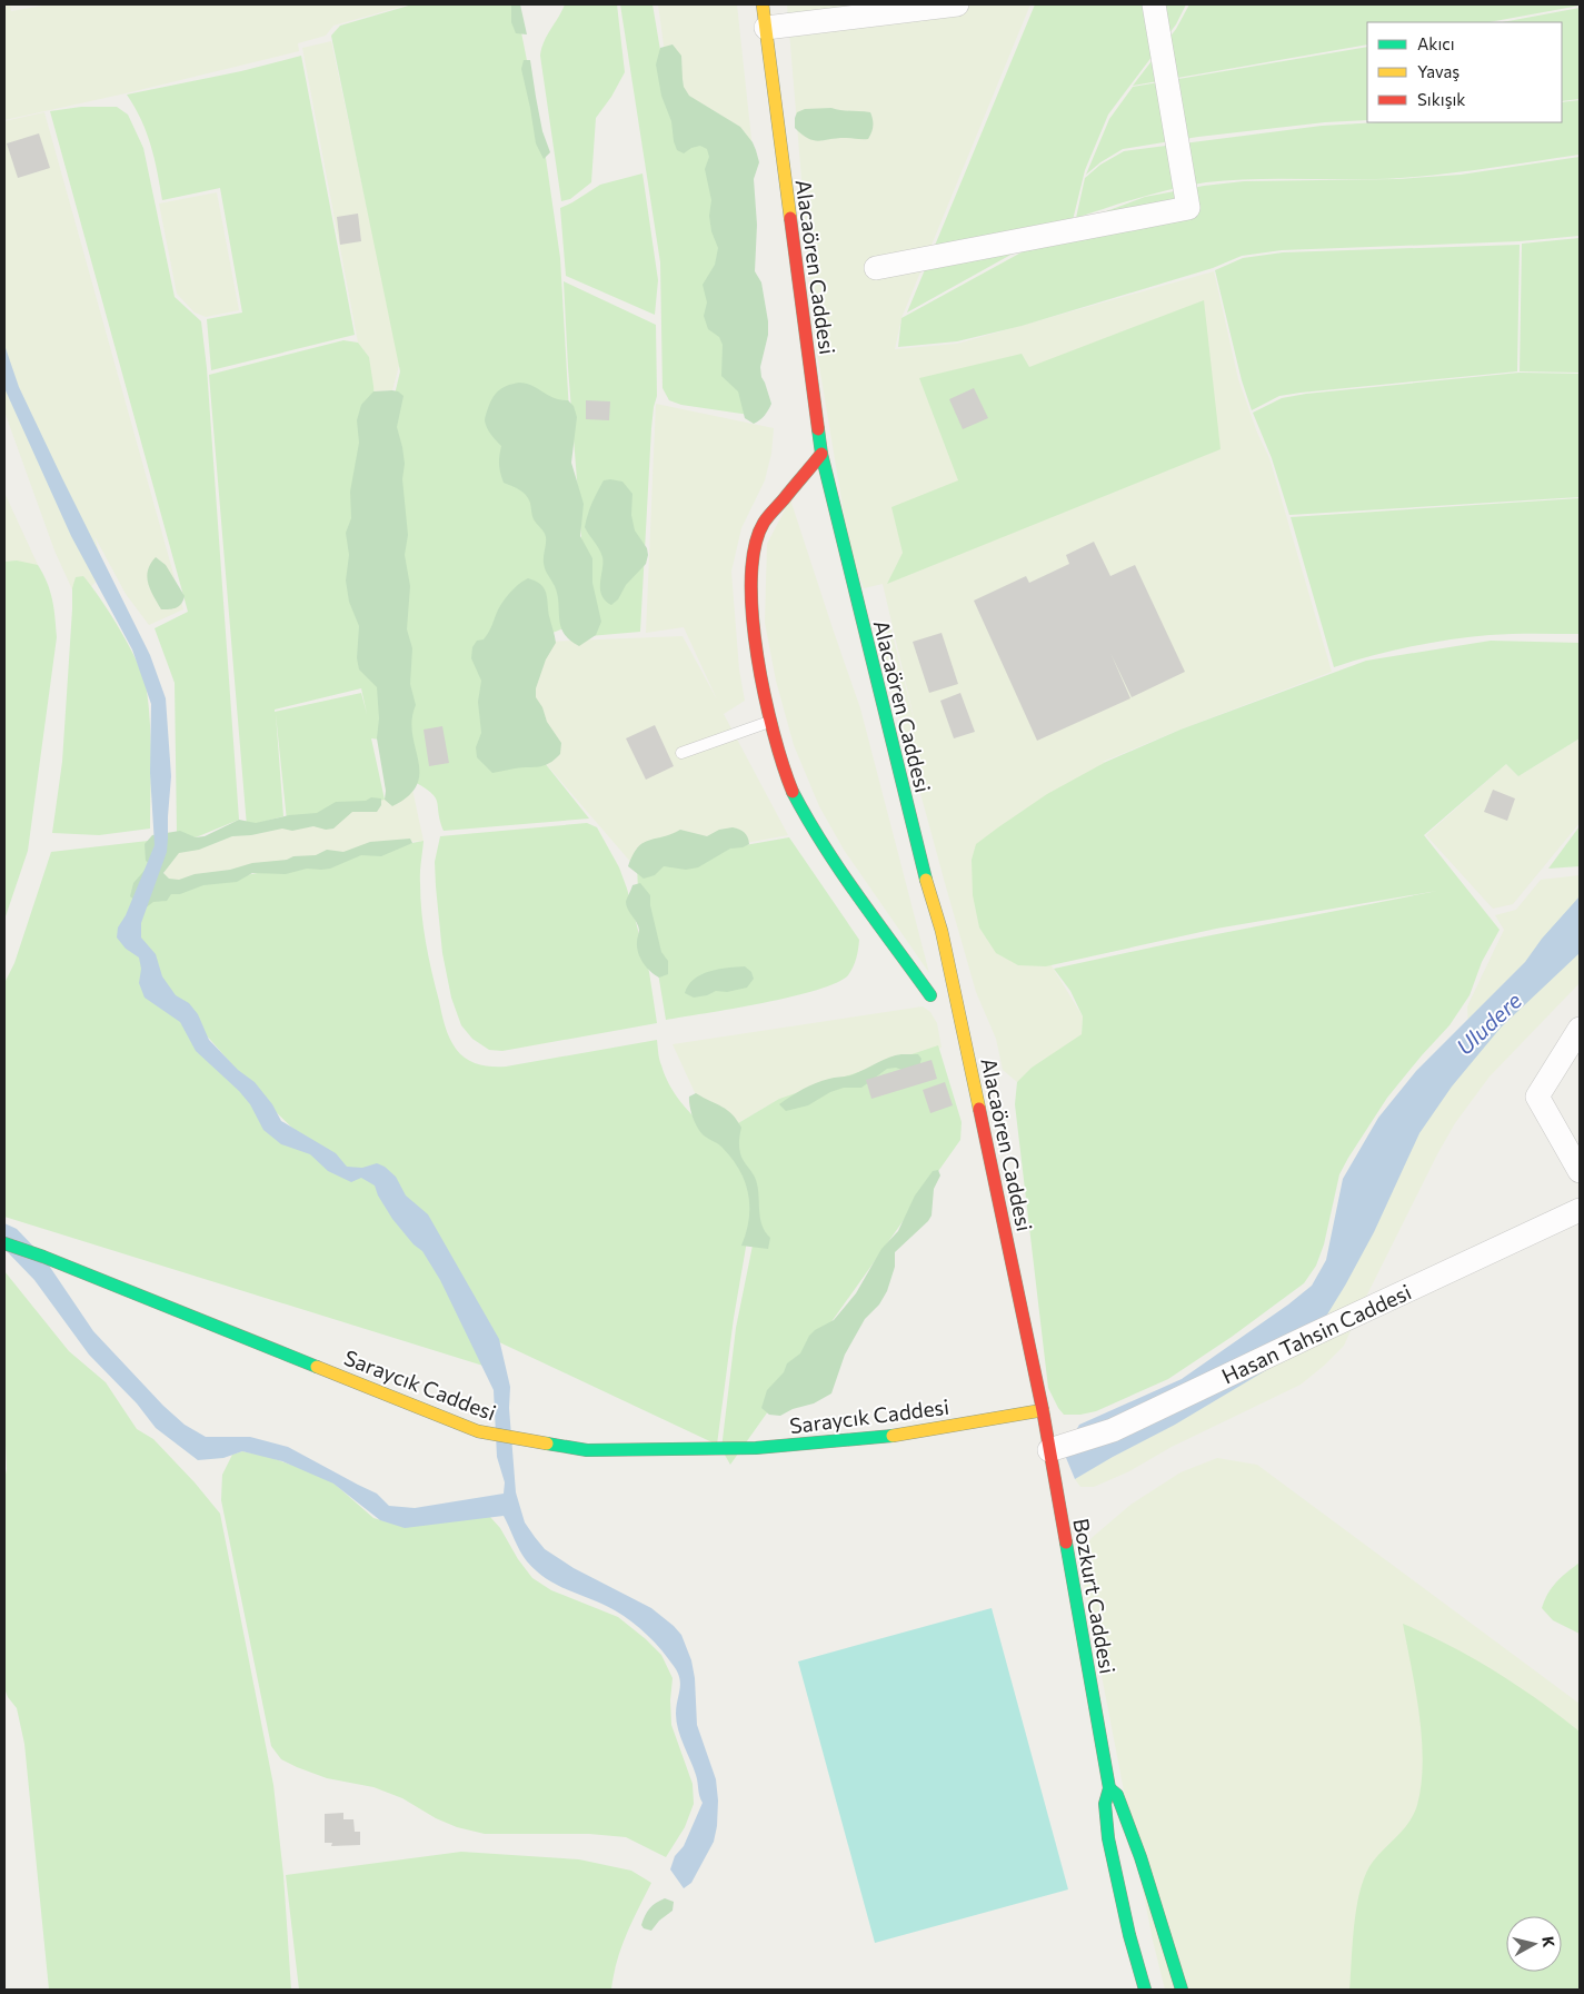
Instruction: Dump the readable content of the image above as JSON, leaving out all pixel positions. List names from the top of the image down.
{
  "streets": {
    "street": [
      "Alacaören Caddesi",
      "Hasan Tahsin Caddesi",
      "Saraycık Caddesi",
      "Bozkurt Caddesi"
    ]
  },
  "crossings": [
    ["Alacaören Caddesi", "Saraycık Caddesi"],
    ["Alacaören Caddesi", "Bozkurt Caddesi"],
    ["Hasan Tahsin Caddesi", "Bozkurt Caddesi"],
    ["Saraycık Caddesi", "Bozkurt Caddesi"]
  ],
  "water": ["Uludere"],
  "legend": ["Akıcı", "Yavaş", "Sıkışık"],
  "north": "right"
}
